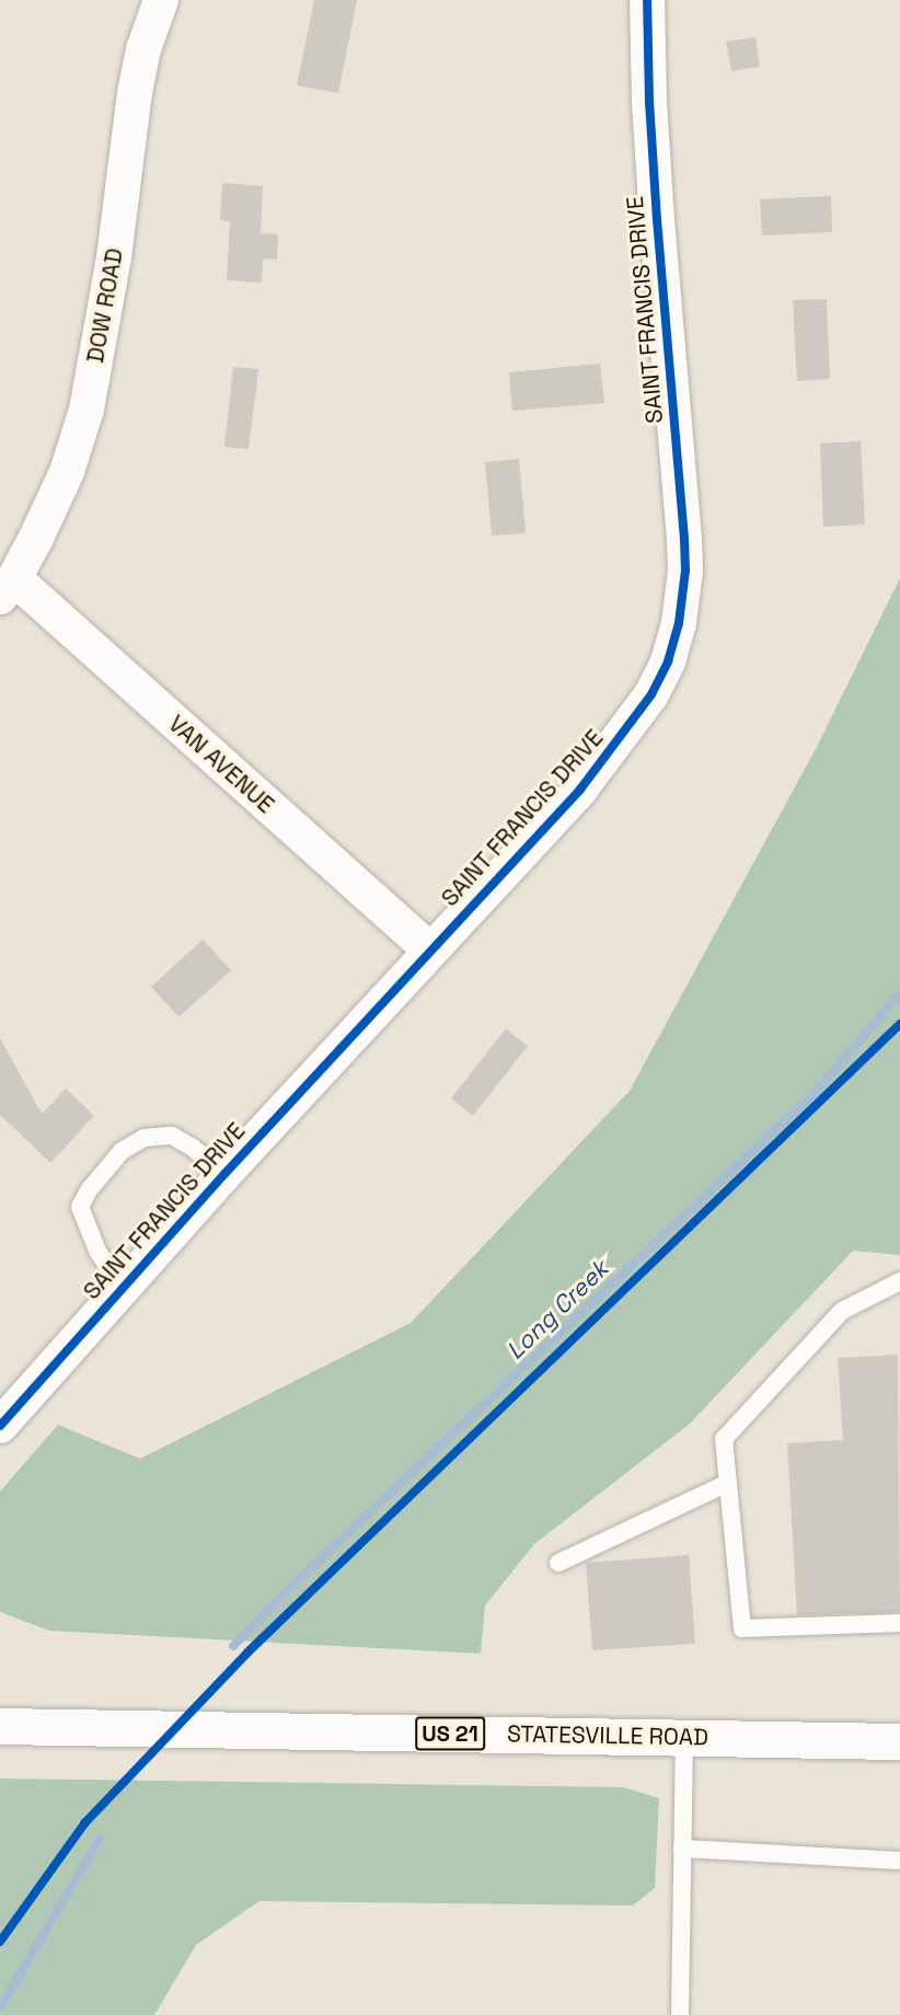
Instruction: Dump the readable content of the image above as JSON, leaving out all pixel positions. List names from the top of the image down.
{
  "streets": {
    "main road": ["US 21", "STATESVILLE ROAD"],
    "street": ["DOW ROAD", "SAINT FRANCIS DRIVE", "VAN AVENUE"]
  },
  "crossings": [
    ["DOW ROAD", "VAN AVENUE"],
    ["SAINT FRANCIS DRIVE", "VAN AVENUE"]
  ],
  "water": ["Long Creek"]
}
